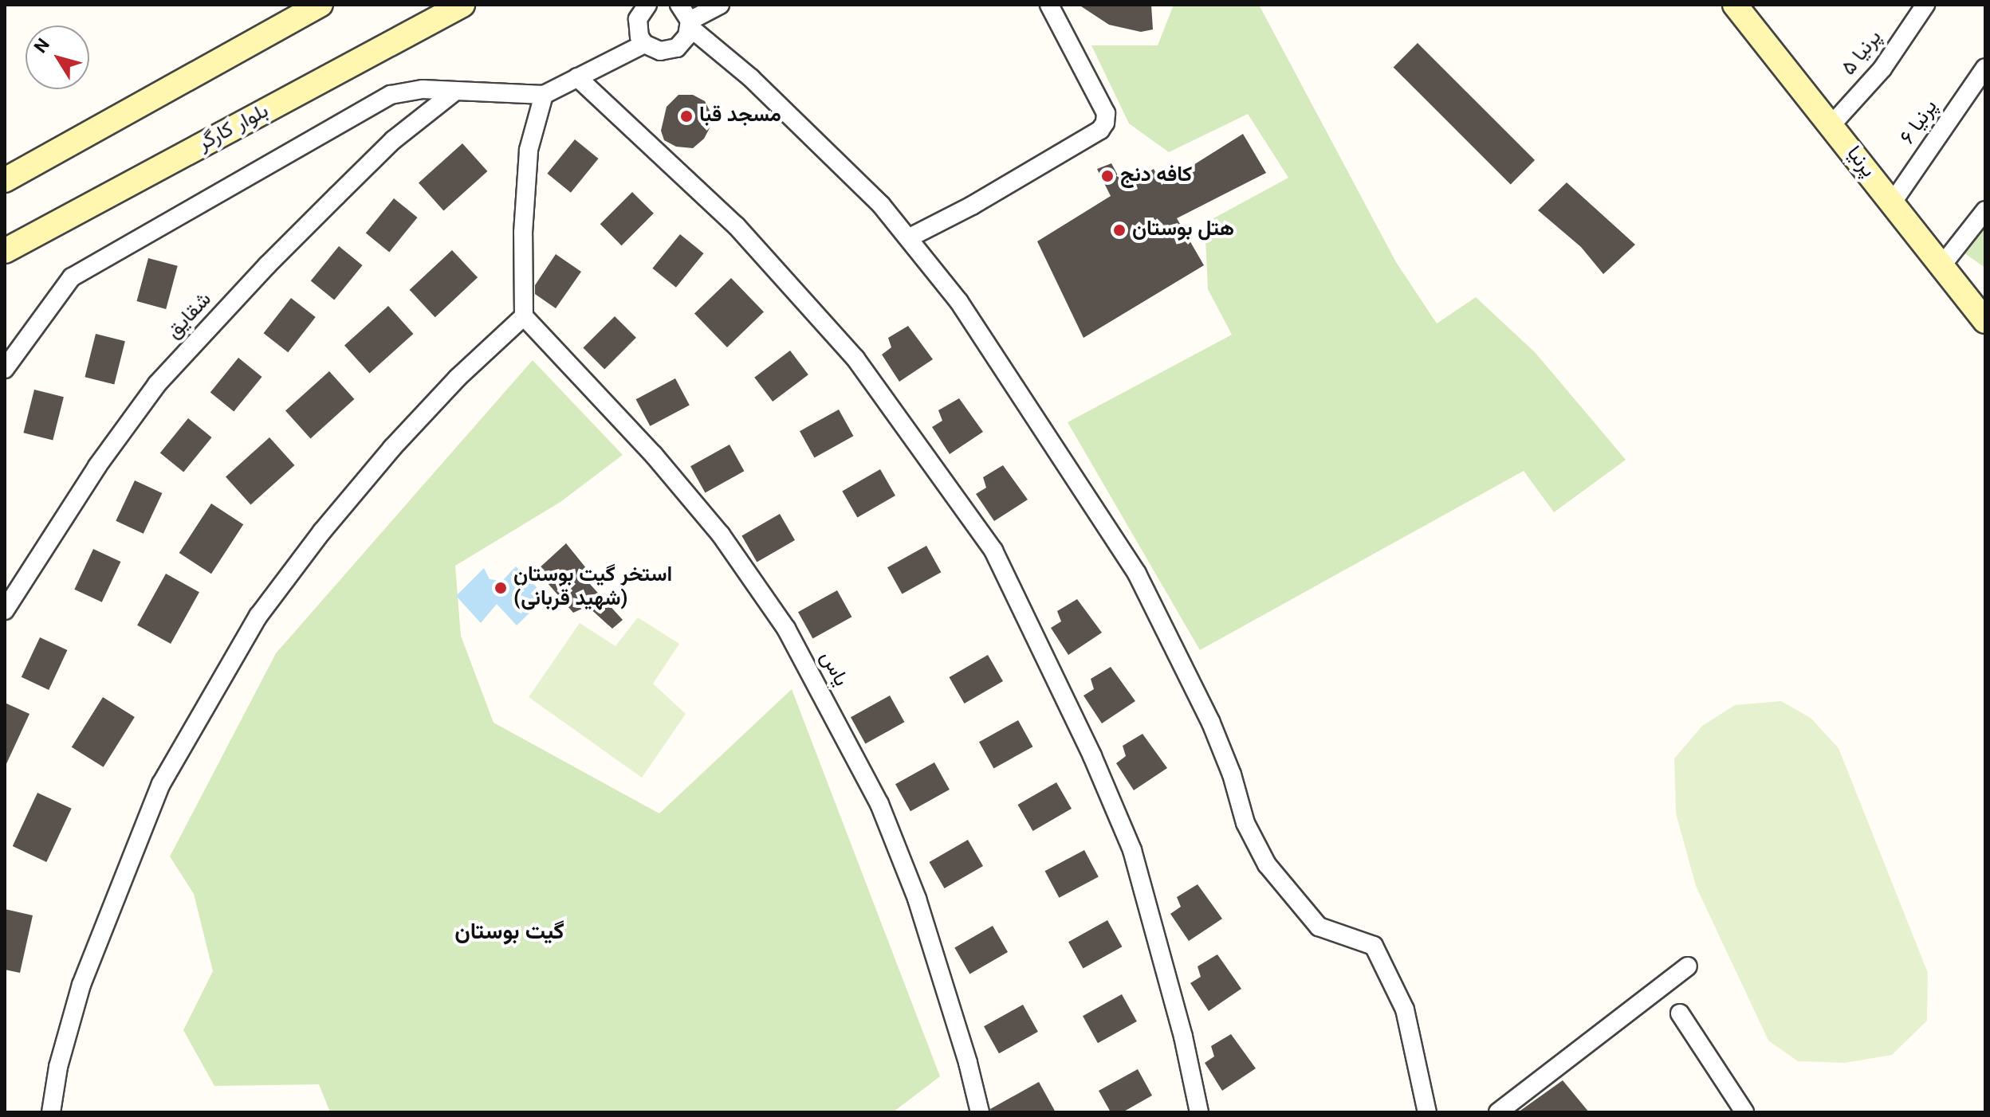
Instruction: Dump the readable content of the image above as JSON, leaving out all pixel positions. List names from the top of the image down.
{
  "streets": {
    "main road": ["بلوار کارگر", "پرنیا"],
    "street": [
      "پرنیا ۵",
      "پرنیا ۶",
      "شقایق",
      "یاس"
    ]
  },
  "crossings": [
    ["پرنیا ۵", "پرنیا"],
    ["پرنیا ۶", "پرنیا"]
  ],
  "districts": ["گیت بوستان"],
  "places": [
    "مسجد قبا",
    "کافه دنج",
    "هتل بوستان",
    "استخر گیت بوستان (شهید قربانی)"
  ],
  "north": "top left"
}
